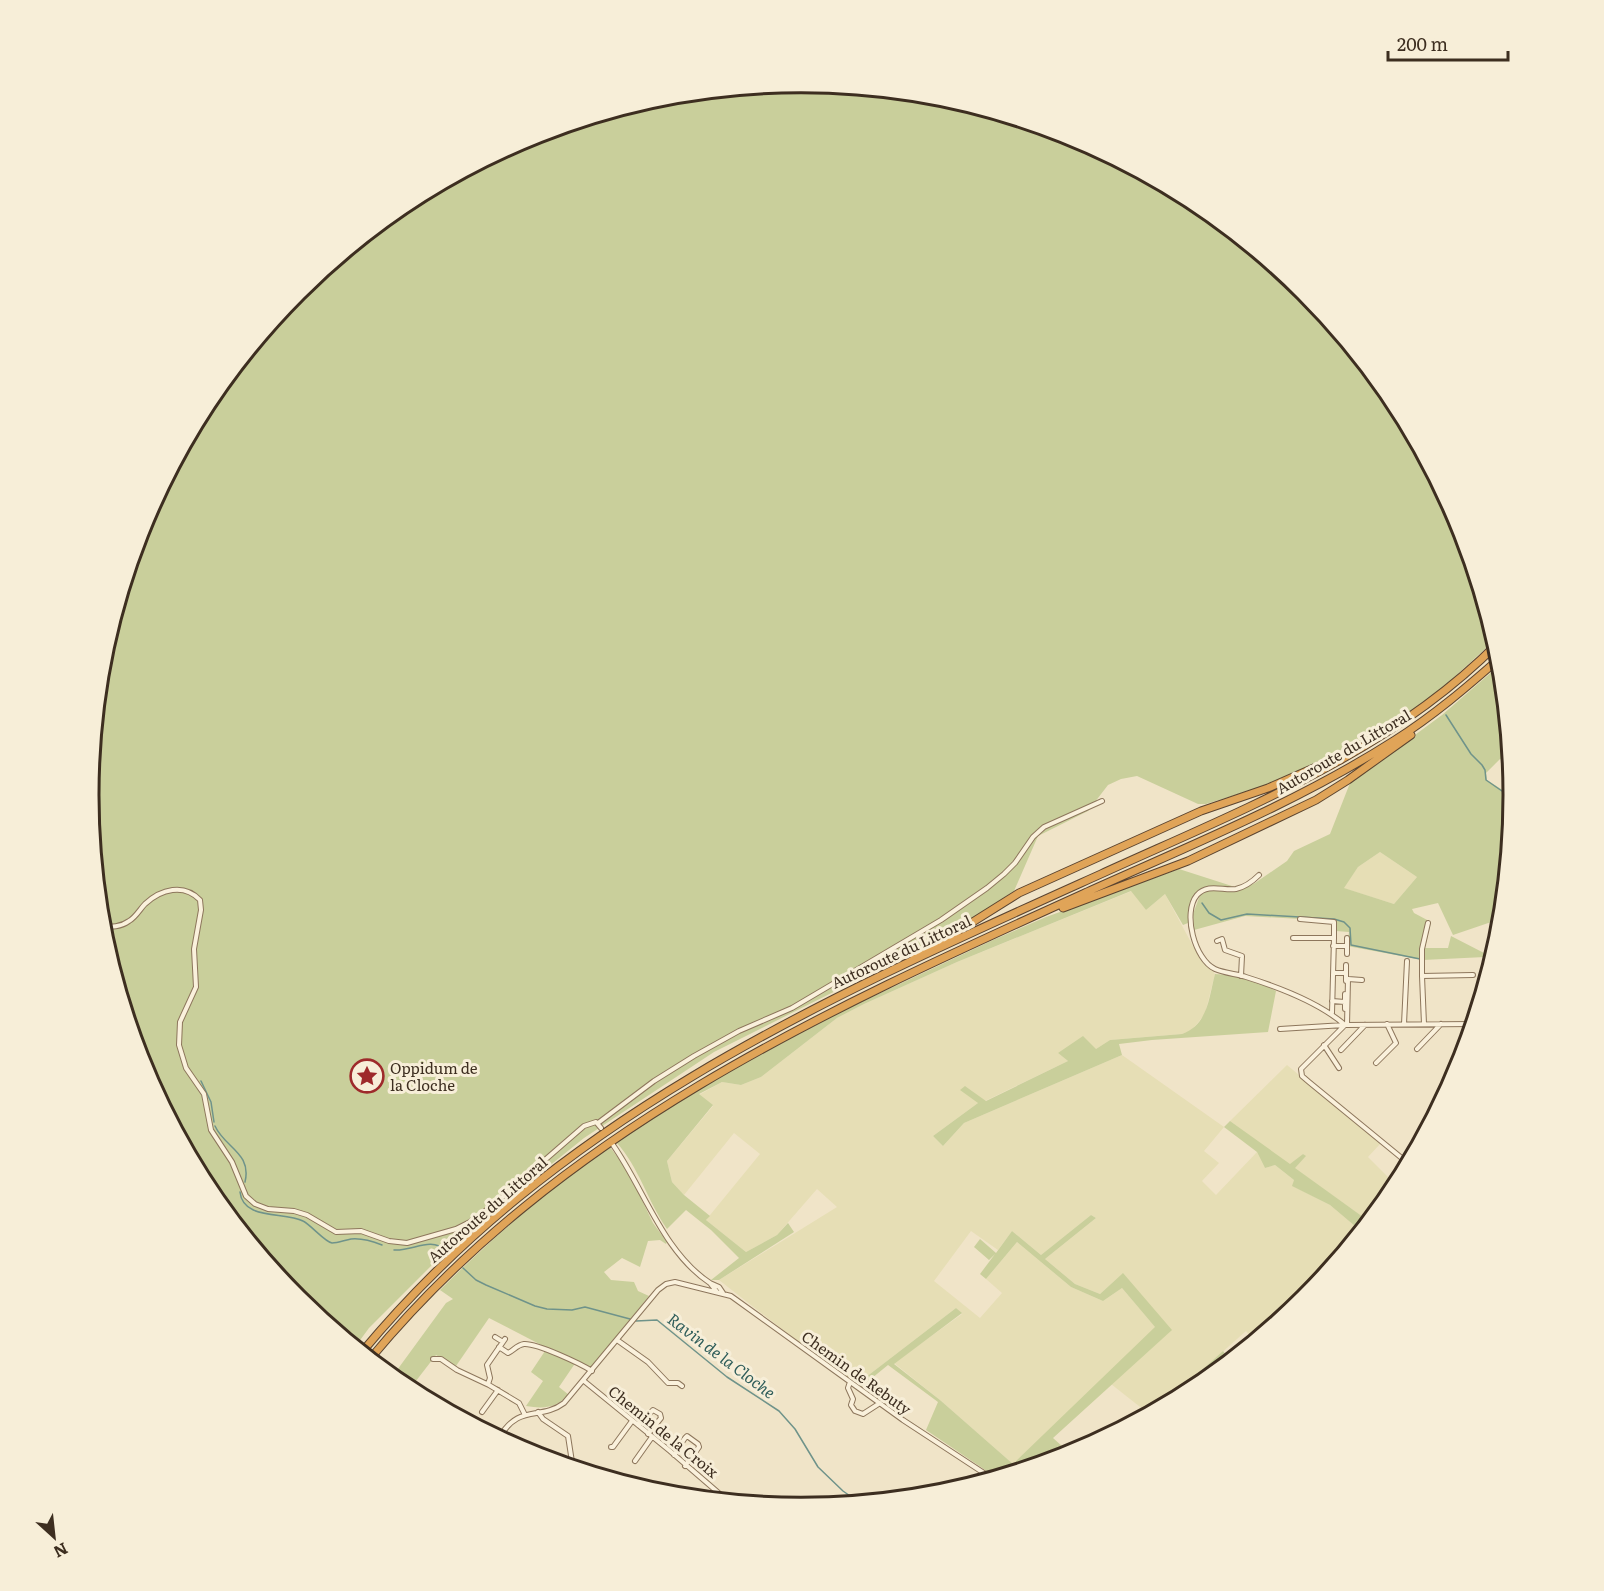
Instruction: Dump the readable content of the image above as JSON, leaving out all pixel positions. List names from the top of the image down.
{
  "streets": {
    "highway": ["Autoroute du Littoral"],
    "street": ["Chemin de Rebuty", "Chemin de la Croix"]
  },
  "water": ["Ravin de la Cloche"],
  "places": {
    "place": ["Oppidum de la Cloche"]
  },
  "scale_bar": "200 m",
  "north": "bottom right"
}
